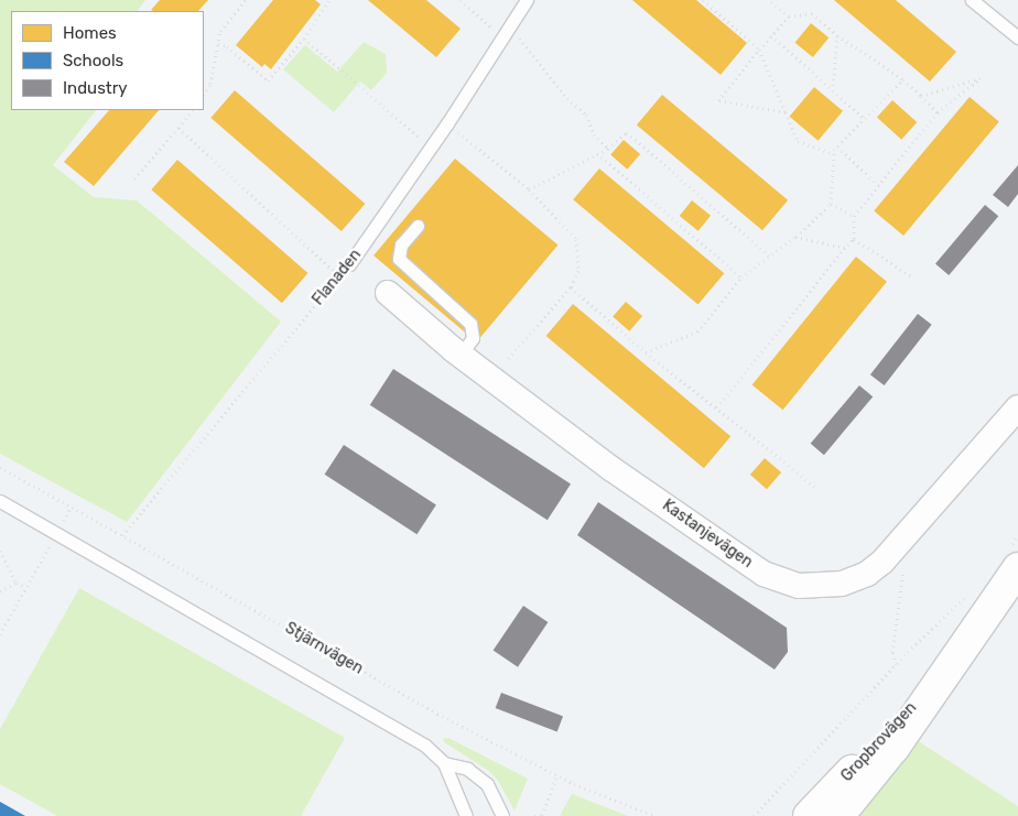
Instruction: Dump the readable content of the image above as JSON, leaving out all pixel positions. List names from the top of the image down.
{
  "streets": {
    "street": ["Kastanjevägen", "Gropbrovägen"],
    "lane": ["Flanaden"],
    "path": ["Stjärnvägen"]
  },
  "crossings": [
    ["Flanaden", "Stjärnvägen"]
  ],
  "legend": ["Homes", "Schools", "Industry"]
}
